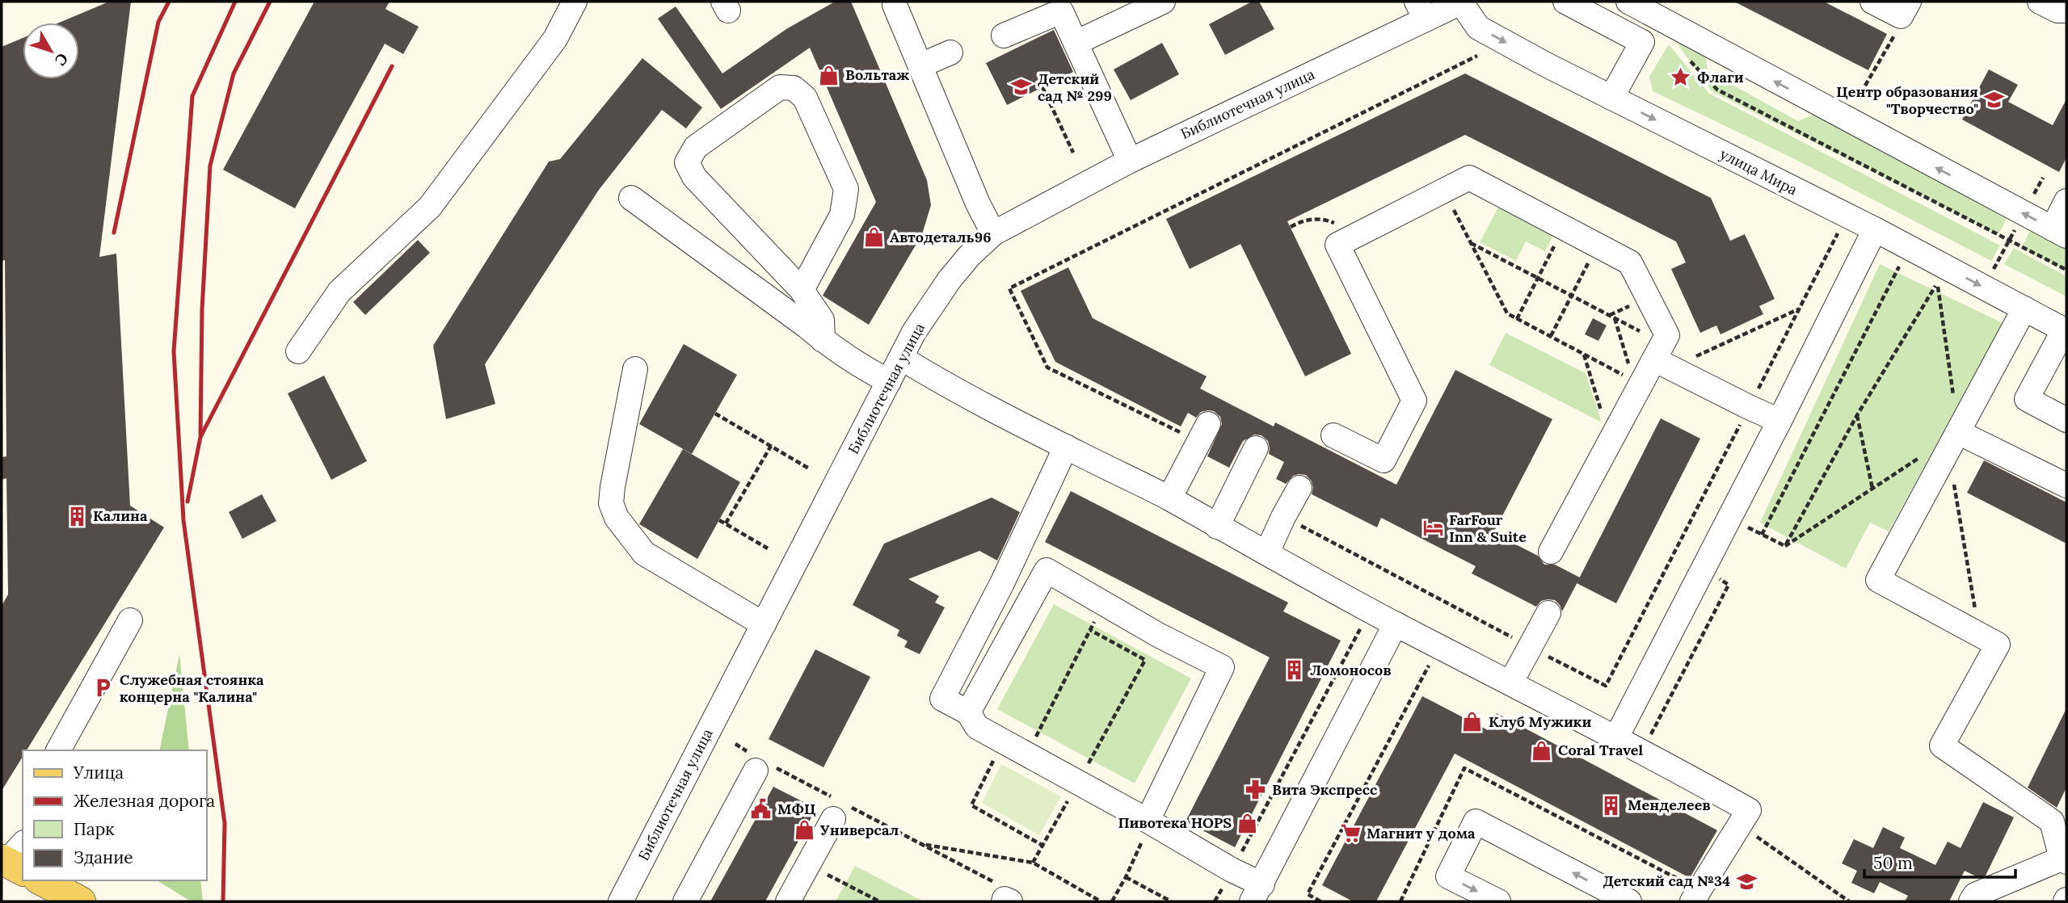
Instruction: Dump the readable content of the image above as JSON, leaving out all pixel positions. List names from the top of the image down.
{
  "streets": {
    "street": ["Библиотечная улица", "улица Мира"]
  },
  "crossings": [
    ["Библиотечная улица", "улица Мира"]
  ],
  "places": {
    "shop": [
      "Вольтаж",
      "Автодеталь96",
      "Клуб Мужики",
      "Coral Travel",
      "Пивотека HOPS",
      "Универсал"
    ],
    "place": ["Флаги"],
    "school or university": ["Детский сад № 299", "Центр образования \"Творчество\"", "Детский сад №34"],
    "building": ["Калина", "Ломоносов", "Менделеев"],
    "hotel": ["FarFour Inn & Suite"],
    "parking": ["Служебная стоянка концерна \"Калина\""],
    "pharmacy": ["Вита Экспресс"],
    "public building": ["МФЦ"],
    "supermarket": ["Магнит у дома"]
  },
  "legend": [
    "Улица",
    "Железная дорога",
    "Парк",
    "Здание"
  ],
  "scale_bar": "50 m",
  "north": "bottom right"
}
